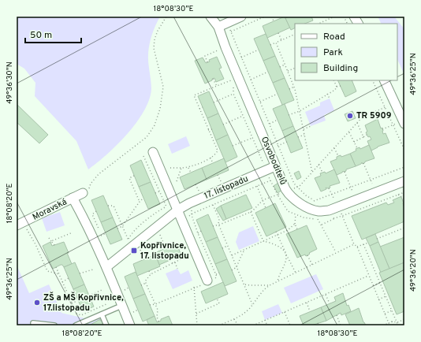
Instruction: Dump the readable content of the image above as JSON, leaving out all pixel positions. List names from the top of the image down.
{
  "streets": {
    "street": ["Osvoboditelů", "17. listopadu", "Moravská"]
  },
  "crossings": [
    ["Osvoboditelů", "17. listopadu"]
  ],
  "places": {
    "other": ["TR 5909", "ZŠ a MŠ Kopřivnice, 17.listopadu"],
    "transit": ["Kopřivnice, 17. listopadu"]
  },
  "legend": ["Road", "Park", "Building"],
  "scale_bar": "50 m",
  "coordinates": [
    "18°08'30\"E",
    "49°36'25\"N",
    "49°36'30\"N",
    "18°08'20\"E",
    "49°36'20\"N"
  ]
}
